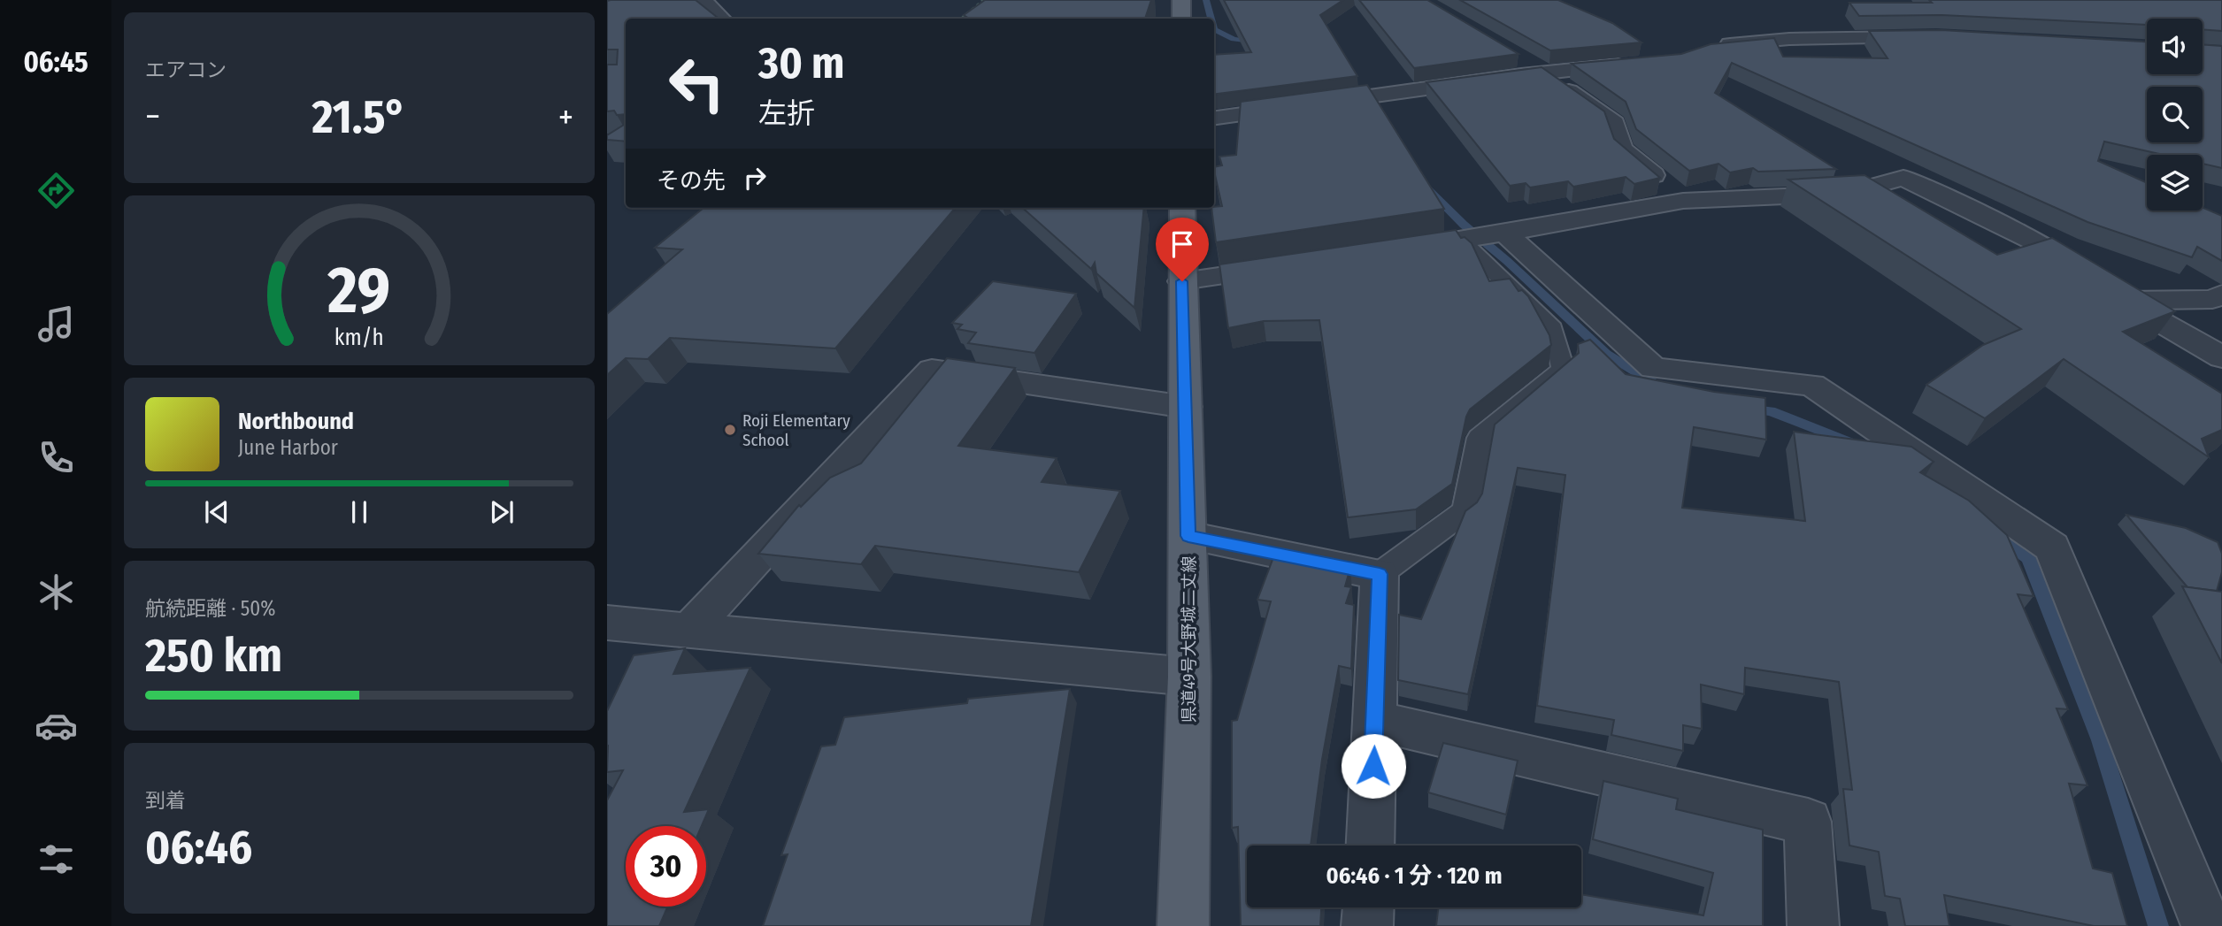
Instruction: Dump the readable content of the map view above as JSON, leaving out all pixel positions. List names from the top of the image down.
{
  "streets": {
    "main road": ["県道49号大野城二丈線"]
  },
  "places": ["Roji Elementary School"],
  "page": {
    "tabs": "06:45",
    "tile": [
      "エアコン",
      ["航続距離 · 50%", "250 km"],
      ["到着", "06:46"]
    ],
    "turn": ["30 m", "左折"],
    "heat": ["−", "21.5°", "+"],
    "then": "その先",
    "song": ["Northbound", "June Harbor"],
    "limit": "30",
    "trip": "06:46 · 1 分 · 120 m",
    "gauge": ["29", "km/h"]
  }
}
